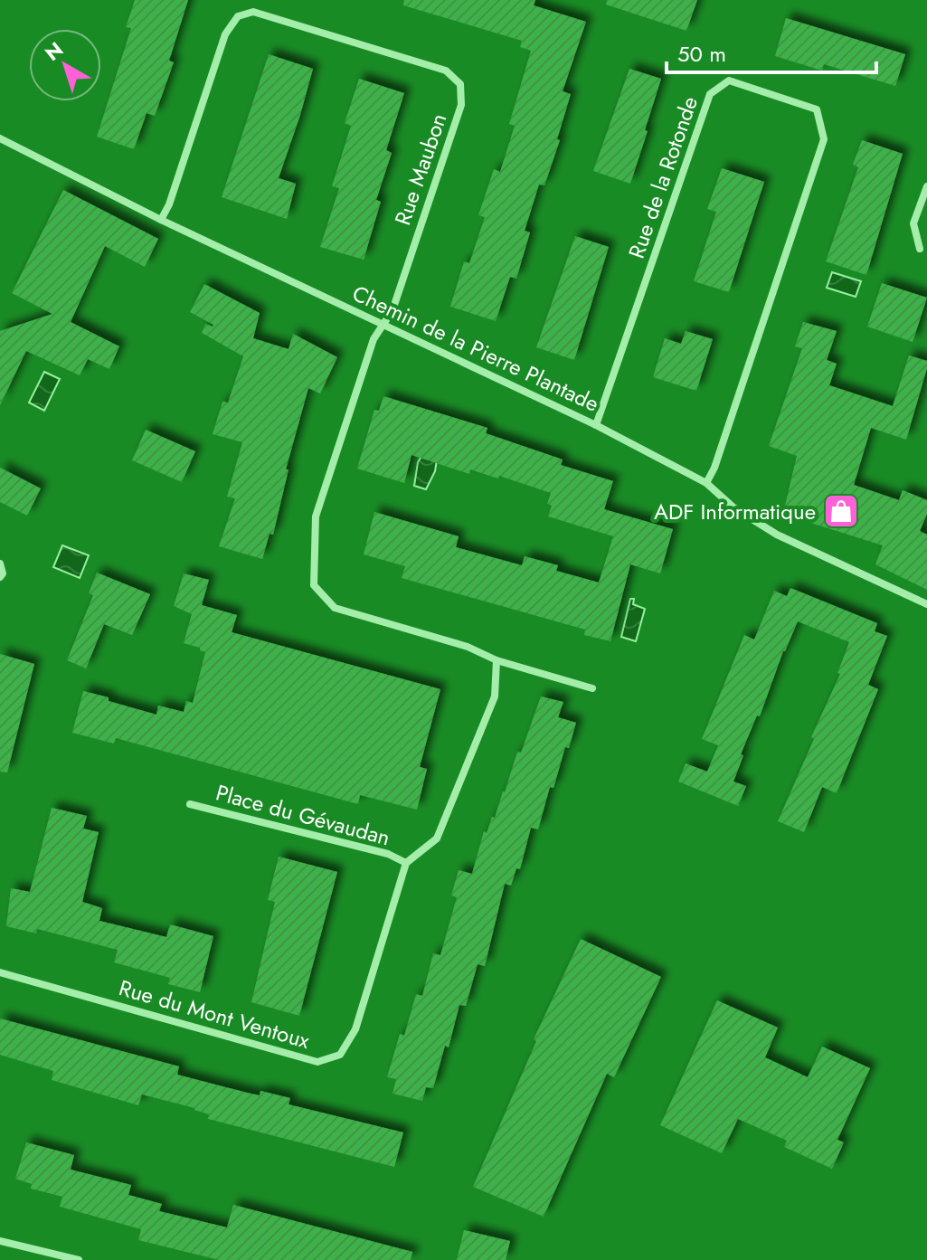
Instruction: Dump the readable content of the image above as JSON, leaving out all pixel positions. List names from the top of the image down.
{
  "streets": {
    "street": [
      "Rue Maubon",
      "Rue de la Rotonde",
      "Chemin de la Pierre Plantade",
      "Place du Gévaudan",
      "Rue du Mont Ventoux"
    ]
  },
  "crossings": [
    ["Rue Maubon", "Chemin de la Pierre Plantade"],
    ["Rue de la Rotonde", "Chemin de la Pierre Plantade"],
    ["Place du Gévaudan", "Rue du Mont Ventoux"]
  ],
  "places": {
    "shop": ["ADF Informatique"]
  },
  "scale_bar": "50 m",
  "north": "top left"
}
